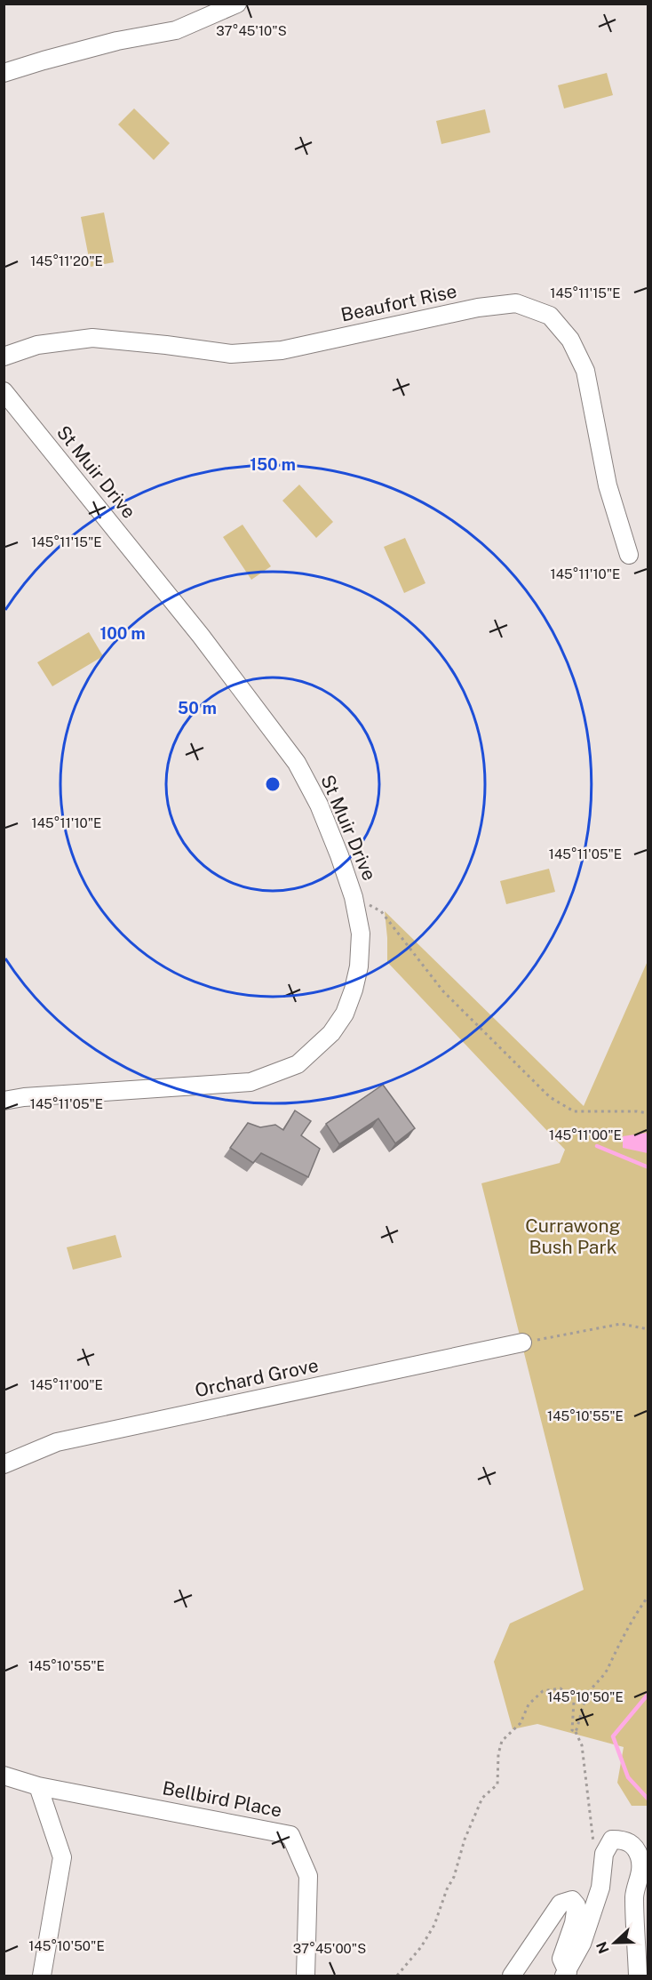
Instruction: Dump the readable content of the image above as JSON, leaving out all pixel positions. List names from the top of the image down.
{
  "streets": {
    "street": [
      "Beaufort Rise",
      "St Muir Drive",
      "Orchard Grove",
      "Bellbird Place"
    ]
  },
  "parks": ["Currawong Bush Park"],
  "north": "left",
  "coordinates": [
    "37°45'10\"S",
    "145°11'20\"E",
    "145°11'15\"E",
    "145°11'10\"E",
    "145°11'05\"E",
    "145°11'00\"E",
    "145°10'55\"E",
    "145°10'50\"E",
    "37°45'00\"S"
  ],
  "rings": ["150 m", "100 m", "50 m"]
}
